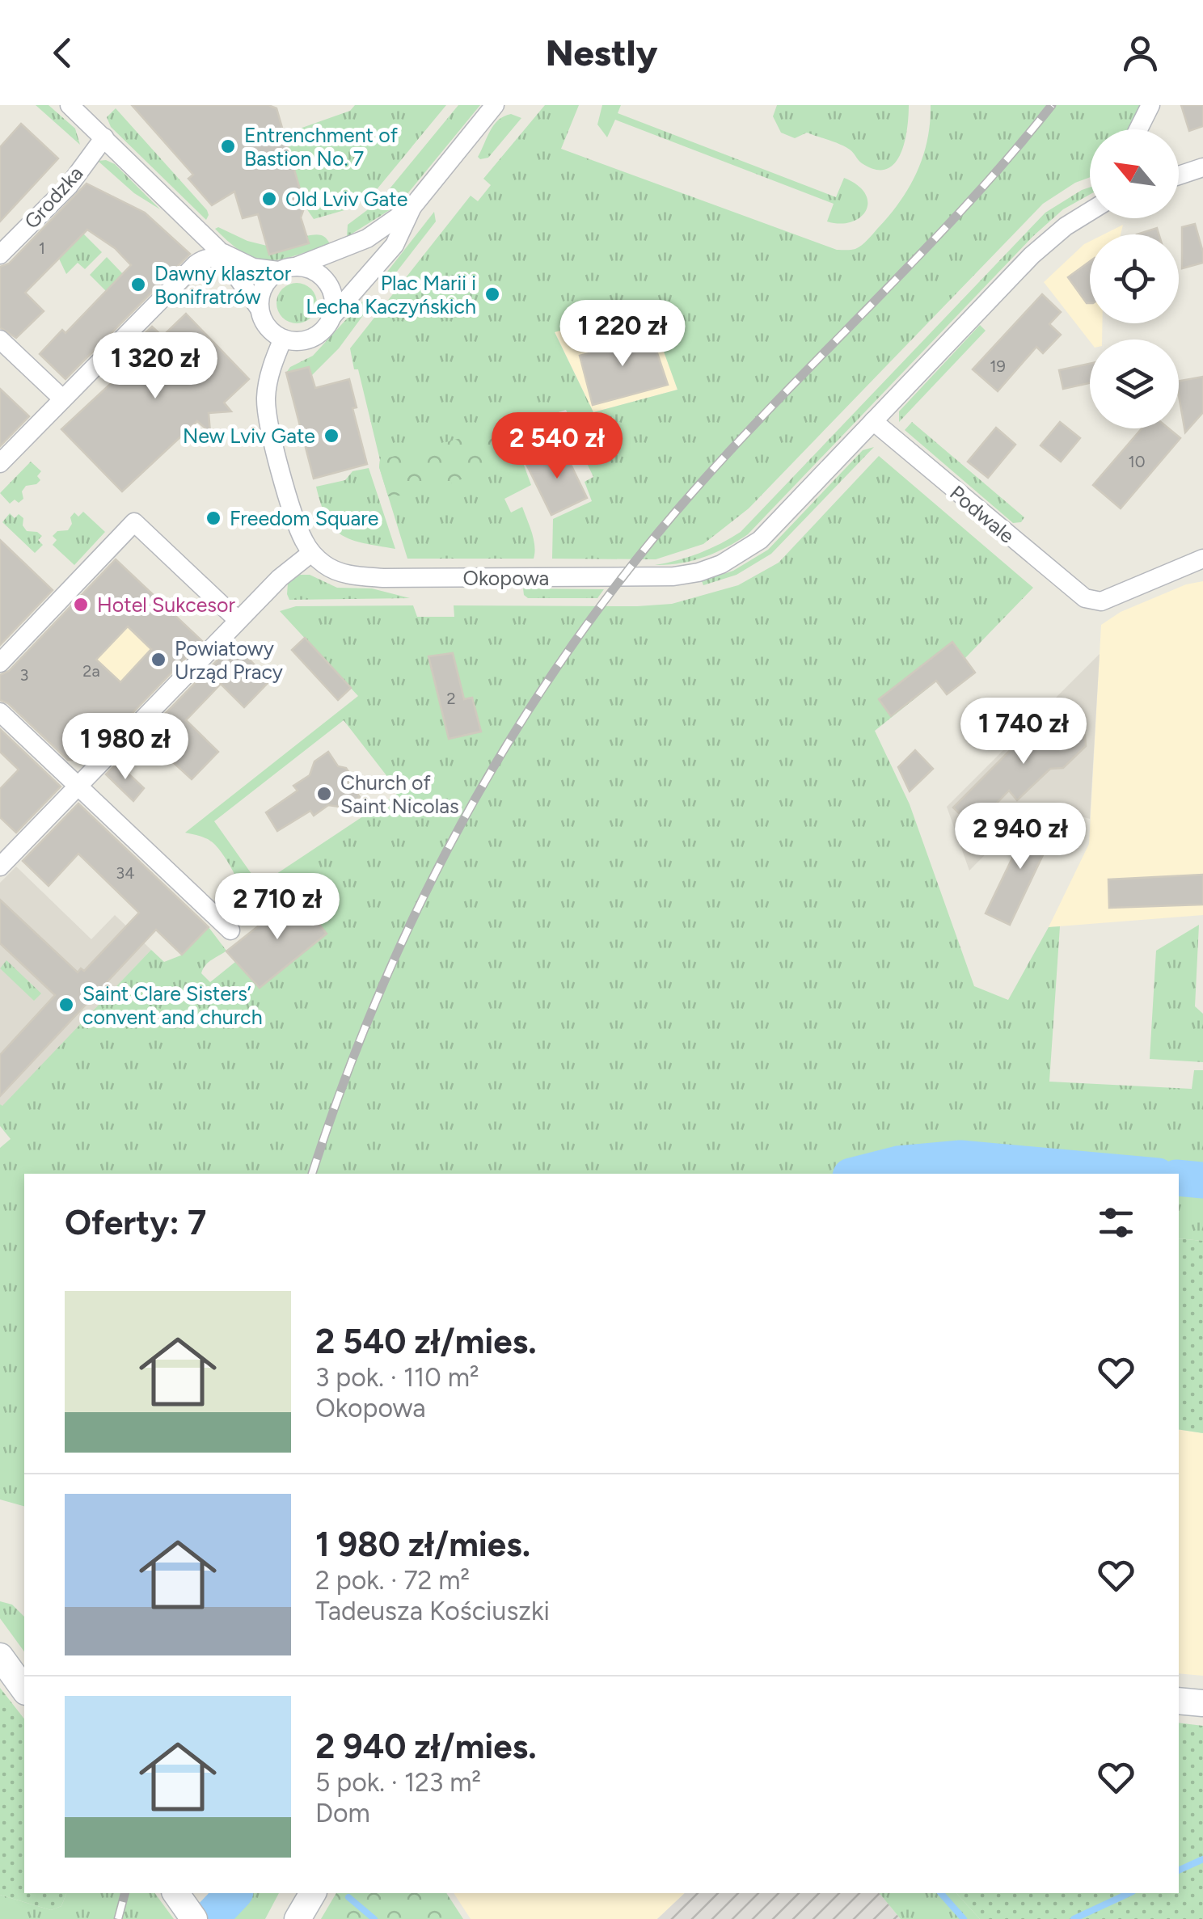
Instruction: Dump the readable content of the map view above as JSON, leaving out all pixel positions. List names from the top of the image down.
{
  "streets": {
    "street": ["Grodzka", "Podwale", "Okopowa"]
  },
  "crossings": [
    ["Podwale", "Okopowa"]
  ],
  "places": [
    "Entrenchment of Bastion No. 7",
    "Old Lviv Gate",
    "Dawny klasztor Bonifratrów",
    "Plac Marii i Lecha Kaczyńskich",
    "New Lviv Gate",
    "Freedom Square",
    "Hotel Sukcesor",
    "Powiatowy Urząd Pracy",
    "Church of Saint Nicolas",
    "Saint Clare Sisters’ convent and church"
  ],
  "house_numbers": [
    "1",
    "19",
    "10",
    "2a",
    "3",
    "2",
    "34"
  ],
  "north": "top left",
  "page": {
    "header": "Nestly",
    "price": [
      "1 220 zł",
      "1 320 zł",
      "2 540 zł",
      "1 740 zł",
      "1 980 zł",
      "2 940 zł",
      "2 710 zł"
    ],
    "heading": "Oferty: 7",
    "list": [
      {
        "name": "2 540 zł/mies.",
        "note": "3 pok. · 110 m² · Okopowa"
      },
      {
        "name": "1 980 zł/mies.",
        "note": "2 pok. · 72 m² · Tadeusza Kościuszki"
      },
      {
        "name": "2 940 zł/mies.",
        "note": "5 pok. · 123 m² · Dom"
      }
    ]
  }
}
